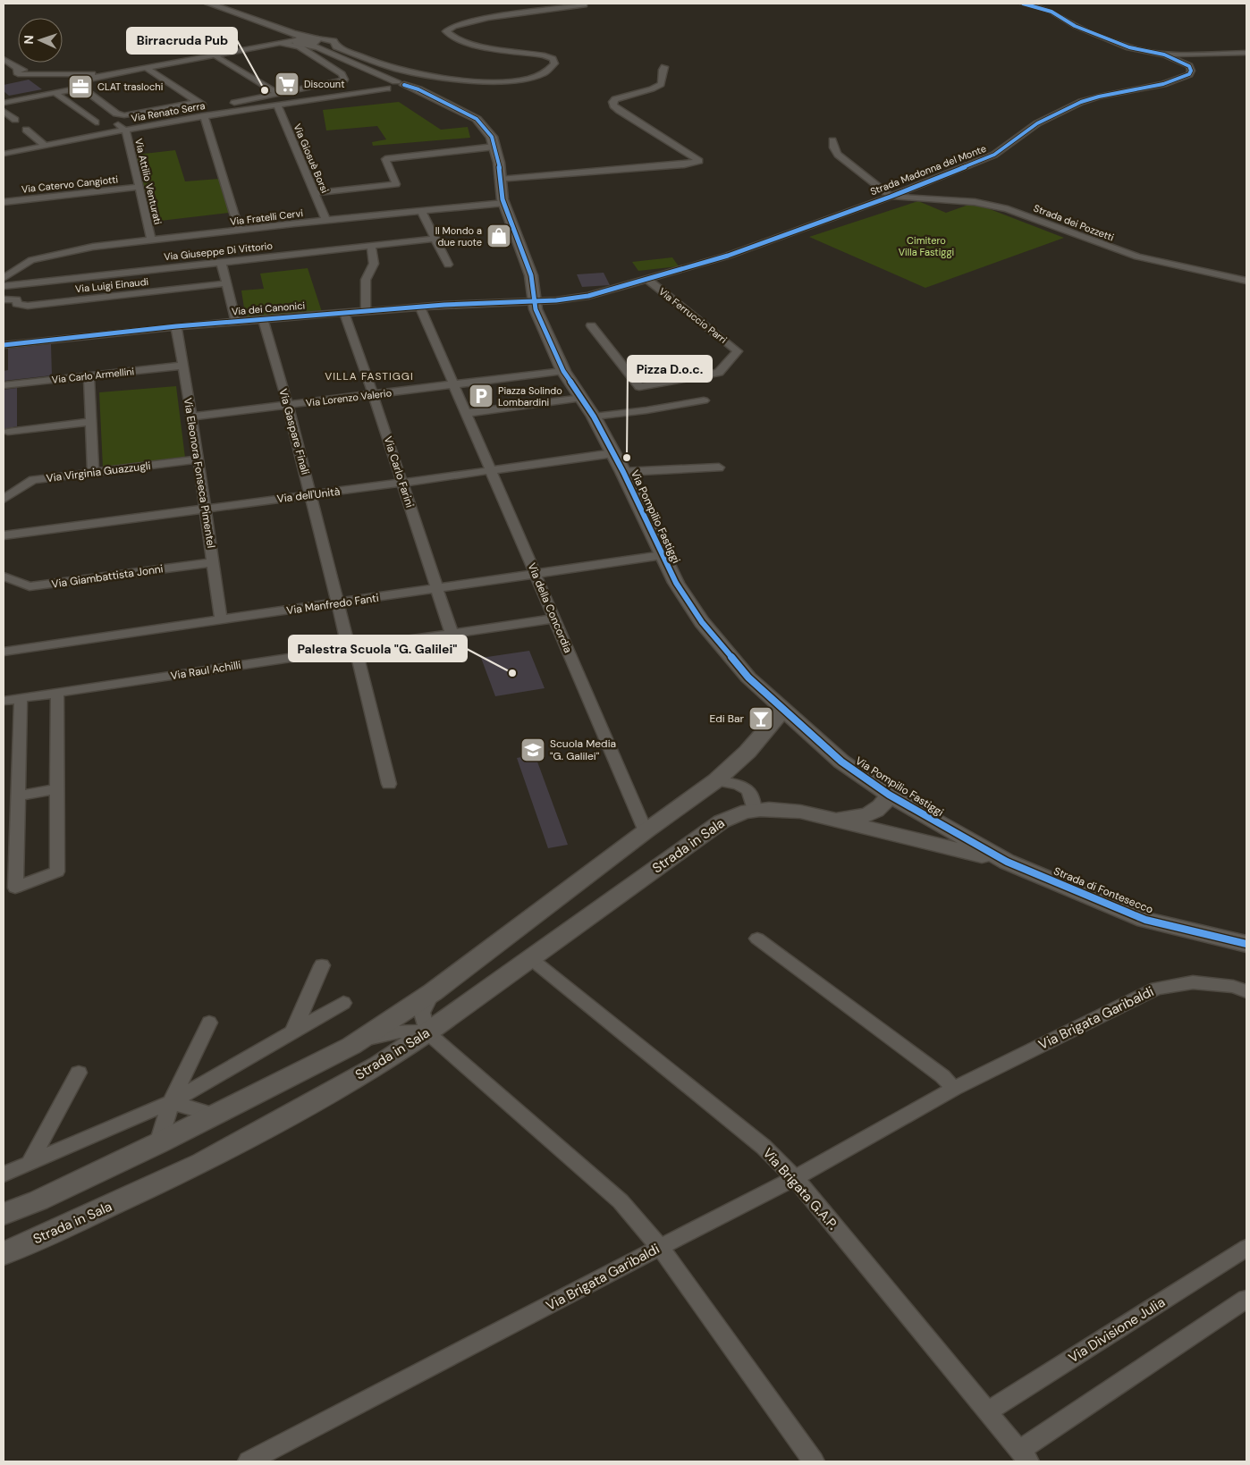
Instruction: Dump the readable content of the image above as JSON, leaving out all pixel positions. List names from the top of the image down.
{
  "streets": {
    "street": [
      "Via Renato Serra",
      "Via Giosuè Borsi",
      "Strada Madonna del Monte",
      "Via Attilio Venturati",
      "Via Catervo Cangiotti",
      "Via Fratelli Cervi",
      "Strada dei Pozzetti",
      "Via Giuseppe Di Vittorio",
      "Via Luigi Einaudi",
      "Via dei Canonici",
      "Via Ferruccio Parri",
      "Via Carlo Armellini",
      "Via Lorenzo Valerio",
      "Via Gaspare Finali",
      "Via Virginia Guazzugli",
      "Via Carlo Farini",
      "Via Eleonora Fonseca Pimentel",
      "Via dell'Unità",
      "Via Pompilio Fastiggi",
      "Via Giambattista Jonni",
      "Via Manfredo Fanti",
      "Via della Concordia",
      "Via Raul Achilli",
      "Strada in Sala",
      "Strada di Fontesecco",
      "Via Brigata Garibaldi",
      "Via Brigata G.A.P.",
      "Via Divisione Julia"
    ]
  },
  "crossings": [
    ["Via Renato Serra", "Via Giosuè Borsi"],
    ["Via Renato Serra", "Via Attilio Venturati"],
    ["Via Renato Serra", "Via Pompilio Fastiggi"],
    ["Via Giosuè Borsi", "Via Fratelli Cervi"],
    ["Strada Madonna del Monte", "Strada dei Pozzetti"],
    ["Strada Madonna del Monte", "Via dei Canonici"],
    ["Strada Madonna del Monte", "Via Ferruccio Parri"],
    ["Strada Madonna del Monte", "Via Pompilio Fastiggi"],
    ["Via Attilio Venturati", "Via Catervo Cangiotti"],
    ["Via Attilio Venturati", "Via Fratelli Cervi"],
    ["Via Fratelli Cervi", "Via Pompilio Fastiggi"],
    ["Via dei Canonici", "Via Gaspare Finali"],
    ["Via dei Canonici", "Via Carlo Farini"],
    ["Via dei Canonici", "Via Eleonora Fonseca Pimentel"],
    ["Via dei Canonici", "Via Pompilio Fastiggi"],
    ["Via dei Canonici", "Via della Concordia"],
    ["Via Carlo Armellini", "Via Eleonora Fonseca Pimentel"],
    ["Via Lorenzo Valerio", "Via Gaspare Finali"],
    ["Via Lorenzo Valerio", "Via Carlo Farini"],
    ["Via Lorenzo Valerio", "Via Eleonora Fonseca Pimentel"],
    ["Via Lorenzo Valerio", "Via della Concordia"],
    ["Via Gaspare Finali", "Via dell'Unità"],
    ["Via Gaspare Finali", "Via Manfredo Fanti"],
    ["Via Gaspare Finali", "Via Raul Achilli"],
    ["Via Virginia Guazzugli", "Via Eleonora Fonseca Pimentel"],
    ["Via Carlo Farini", "Via dell'Unità"],
    ["Via Carlo Farini", "Via Manfredo Fanti"],
    ["Via Carlo Farini", "Via Raul Achilli"],
    ["Via Eleonora Fonseca Pimentel", "Via dell'Unità"],
    ["Via Eleonora Fonseca Pimentel", "Via Giambattista Jonni"],
    ["Via Eleonora Fonseca Pimentel", "Via Manfredo Fanti"],
    ["Via dell'Unità", "Via Pompilio Fastiggi"],
    ["Via dell'Unità", "Via della Concordia"],
    ["Via Pompilio Fastiggi", "Via Manfredo Fanti"],
    ["Via Pompilio Fastiggi", "Strada in Sala"],
    ["Via Pompilio Fastiggi", "Strada di Fontesecco"],
    ["Via Manfredo Fanti", "Via della Concordia"],
    ["Via della Concordia", "Via Raul Achilli"],
    ["Strada in Sala", "Strada di Fontesecco"],
    ["Strada in Sala", "Via Brigata G.A.P."],
    ["Via Brigata Garibaldi", "Via Brigata G.A.P."],
    ["Via Brigata G.A.P.", "Via Divisione Julia"]
  ],
  "districts": ["VILLA FASTIGGI"],
  "parks": ["Cimitero Villa Fastiggi"],
  "places": {
    "supermarket": ["Discount"],
    "office": ["CLAT traslochi"],
    "other": ["Birracruda Pub", "Pizza D.o.c.", "Palestra Scuola \"G. Galilei\""],
    "shop": ["Il Mondo a due ruote"],
    "parking": ["Piazza Solindo Lombardini"],
    "bar": ["Edi Bar"],
    "school or university": ["Scuola Media \"G. Galilei\""]
  },
  "north": "left"
}
